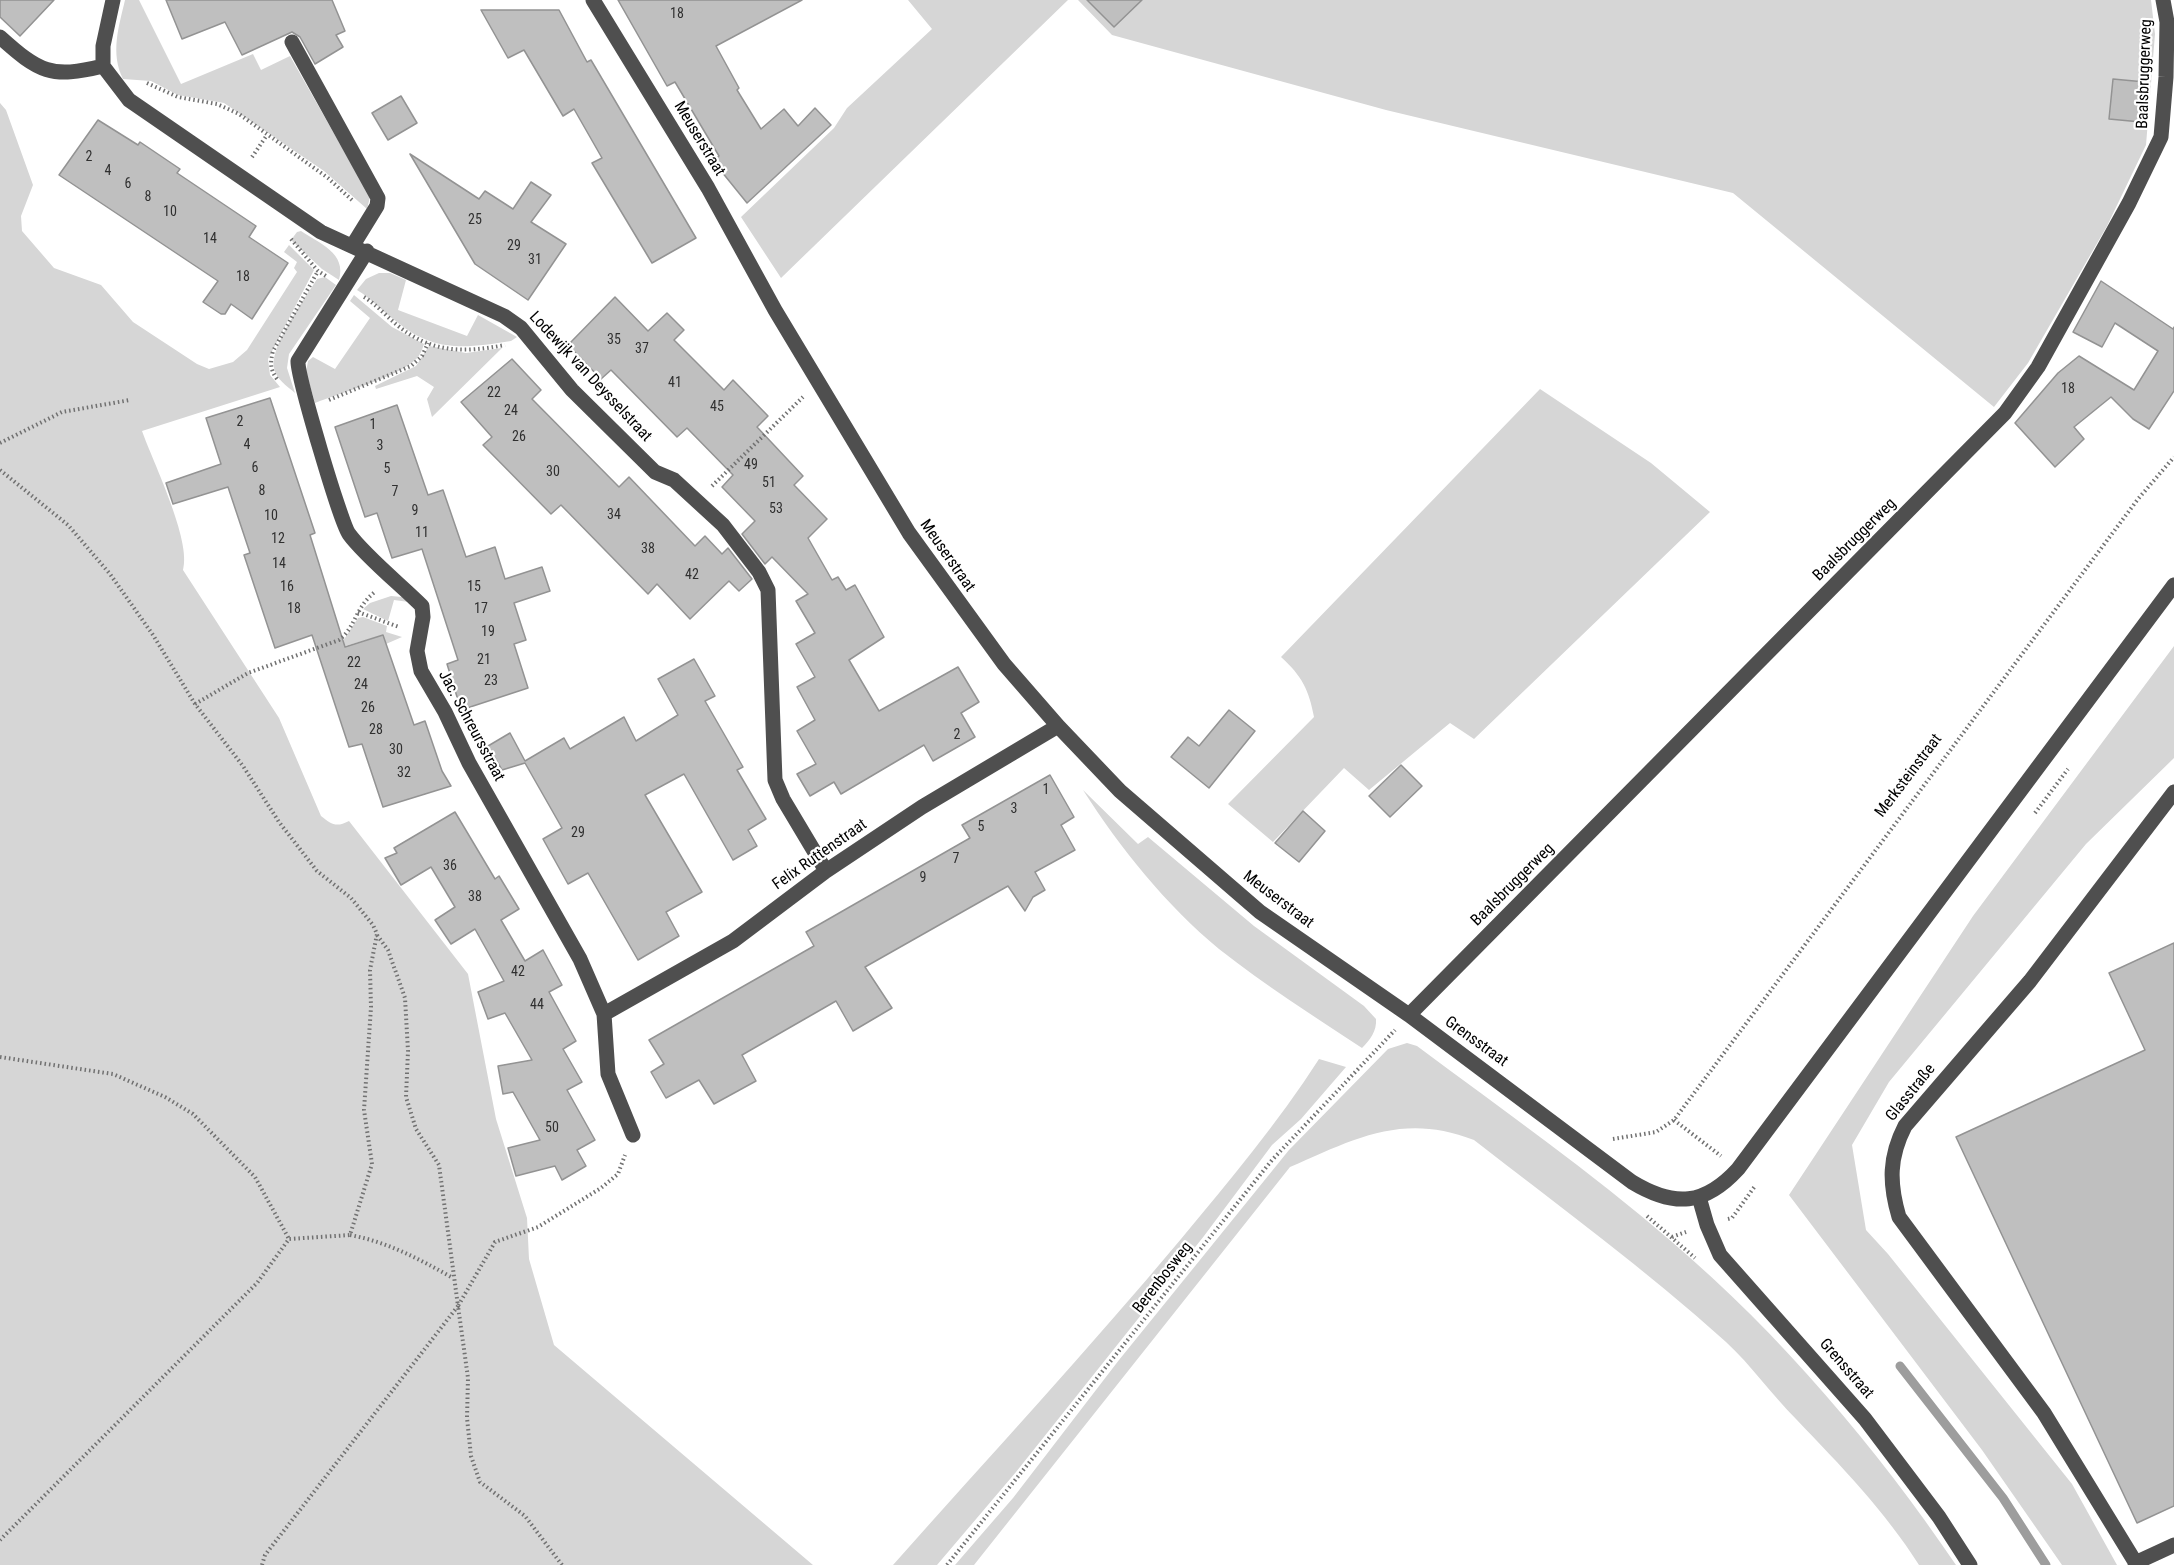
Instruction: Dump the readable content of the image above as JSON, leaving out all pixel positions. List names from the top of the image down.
{
  "streets": {
    "street": [
      "Baalsbruggerweg",
      "Meuserstraat",
      "Lodewijk van Deysselstraat",
      "Jac. Schreursstraat",
      "Felix Ruttenstraat",
      "Grensstraat",
      "Glasstraße"
    ],
    "path": ["Merksteinstraat", "Berenbosweg"]
  },
  "crossings": [
    ["Baalsbruggerweg", "Meuserstraat"],
    ["Baalsbruggerweg", "Grensstraat"],
    ["Baalsbruggerweg", "Berenbosweg"],
    ["Meuserstraat", "Felix Ruttenstraat"],
    ["Meuserstraat", "Grensstraat"],
    ["Meuserstraat", "Berenbosweg"],
    ["Lodewijk van Deysselstraat", "Jac. Schreursstraat"],
    ["Lodewijk van Deysselstraat", "Felix Ruttenstraat"],
    ["Jac. Schreursstraat", "Felix Ruttenstraat"],
    ["Grensstraat", "Berenbosweg"]
  ],
  "house_numbers": [
    "18",
    "2",
    "4",
    "6",
    "8",
    "10",
    "25",
    "14",
    "29",
    "31",
    "18",
    "35",
    "37",
    "41",
    "18",
    "22",
    "45",
    "24",
    "2",
    "1",
    "26",
    "4",
    "3",
    "49",
    "6",
    "5",
    "30",
    "51",
    "8",
    "7",
    "53",
    "9",
    "34",
    "10",
    "11",
    "12",
    "38",
    "14",
    "42",
    "16",
    "15",
    "18",
    "17",
    "19",
    "21",
    "22",
    "23",
    "24",
    "26",
    "28",
    "2",
    "30",
    "32",
    "1",
    "3",
    "5",
    "29",
    "7",
    "36",
    "9",
    "38",
    "42",
    "44",
    "50"
  ]
}
